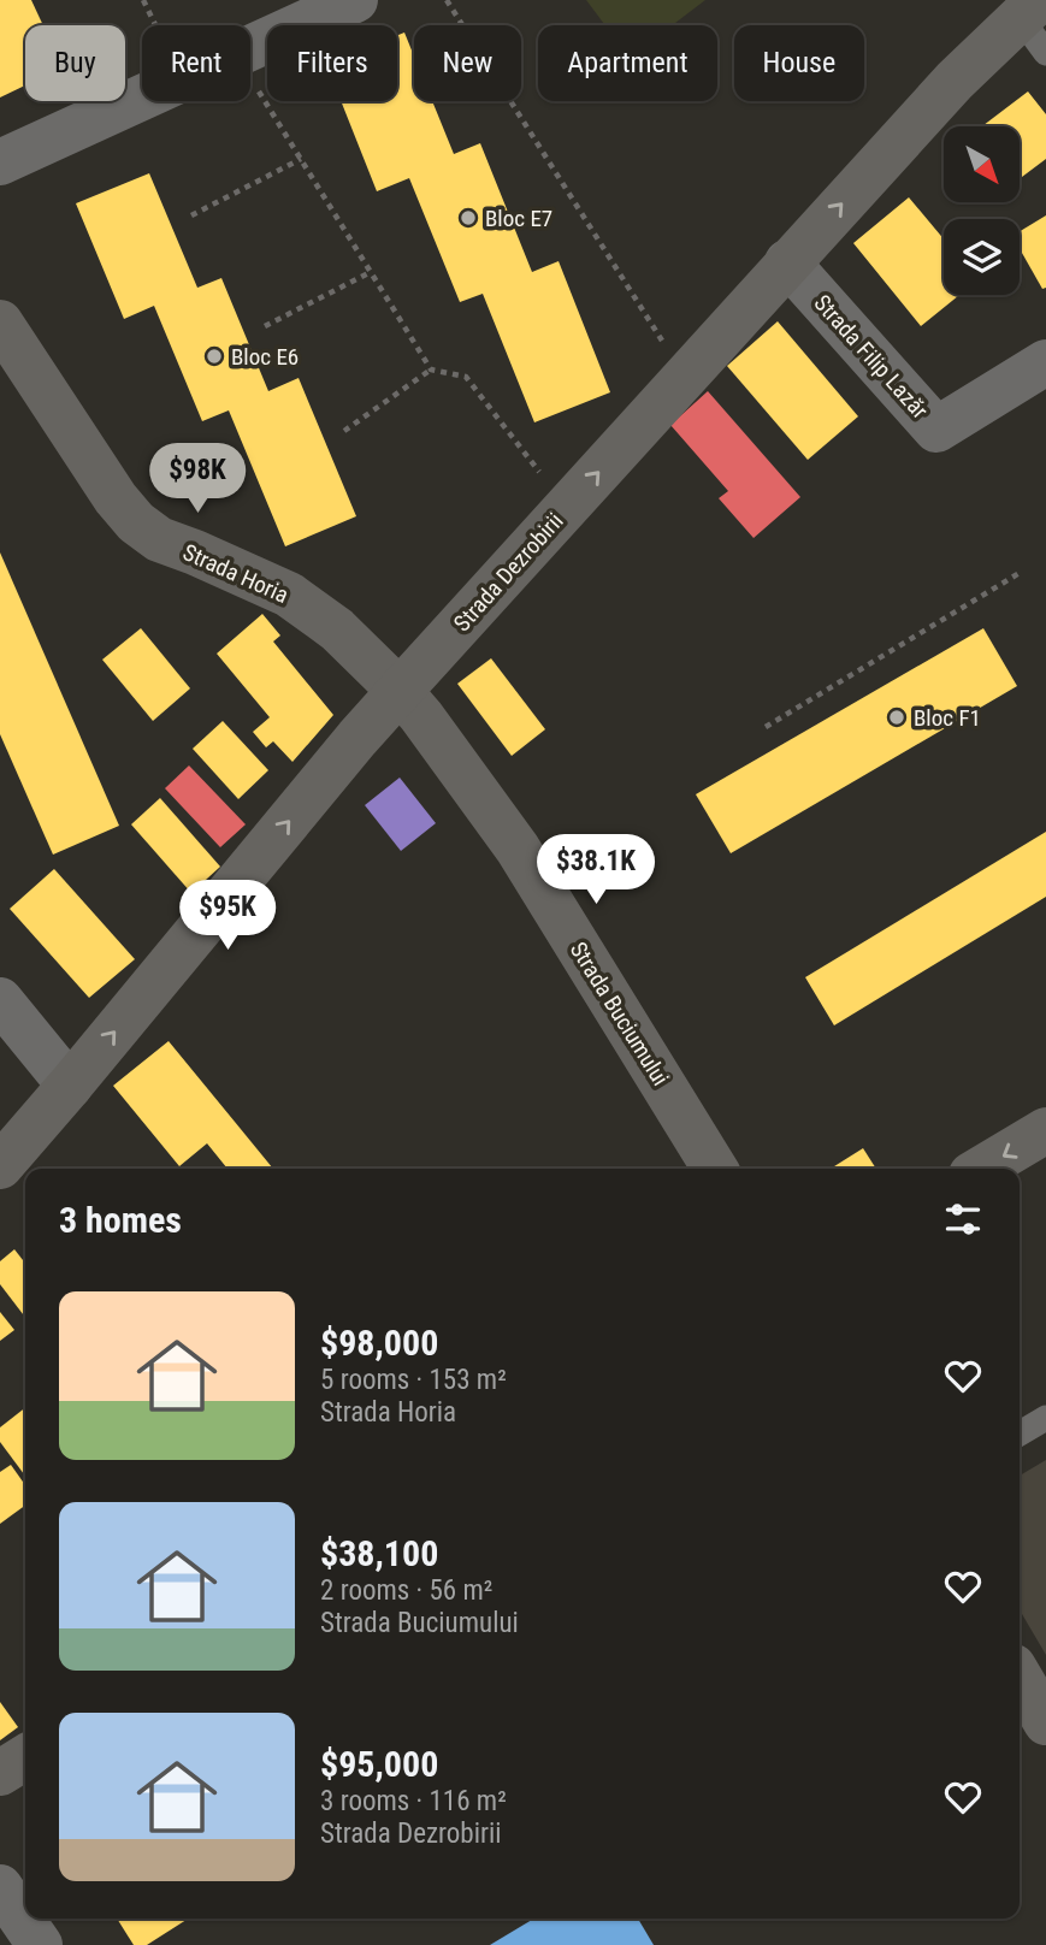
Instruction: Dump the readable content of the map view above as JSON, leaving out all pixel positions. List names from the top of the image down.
{
  "streets": {
    "street": [
      "Strada Filip Lazăr",
      "Strada Dezrobirii",
      "Strada Horia",
      "Strada Buciumului"
    ]
  },
  "crossings": [
    ["Strada Filip Lazăr", "Strada Dezrobirii"],
    ["Strada Dezrobirii", "Strada Horia"],
    ["Strada Dezrobirii", "Strada Buciumului"],
    ["Strada Horia", "Strada Buciumului"]
  ],
  "one_way": ["Strada Dezrobirii"],
  "places": ["Bloc E7", "Bloc E6", "Bloc F1"],
  "north": "bottom right",
  "page": {
    "chip": [
      "Buy",
      "Rent",
      "Filters",
      "New",
      "Apartment",
      "House"
    ],
    "price": ["$98K", "$38.1K", "$95K"],
    "heading": "3 homes",
    "list": [
      {
        "name": "$98,000",
        "note": "5 rooms · 153 m² · Strada Horia"
      },
      {
        "name": "$38,100",
        "note": "2 rooms · 56 m² · Strada Buciumului"
      },
      {
        "name": "$95,000",
        "note": "3 rooms · 116 m² · Strada Dezrobirii"
      }
    ]
  }
}
